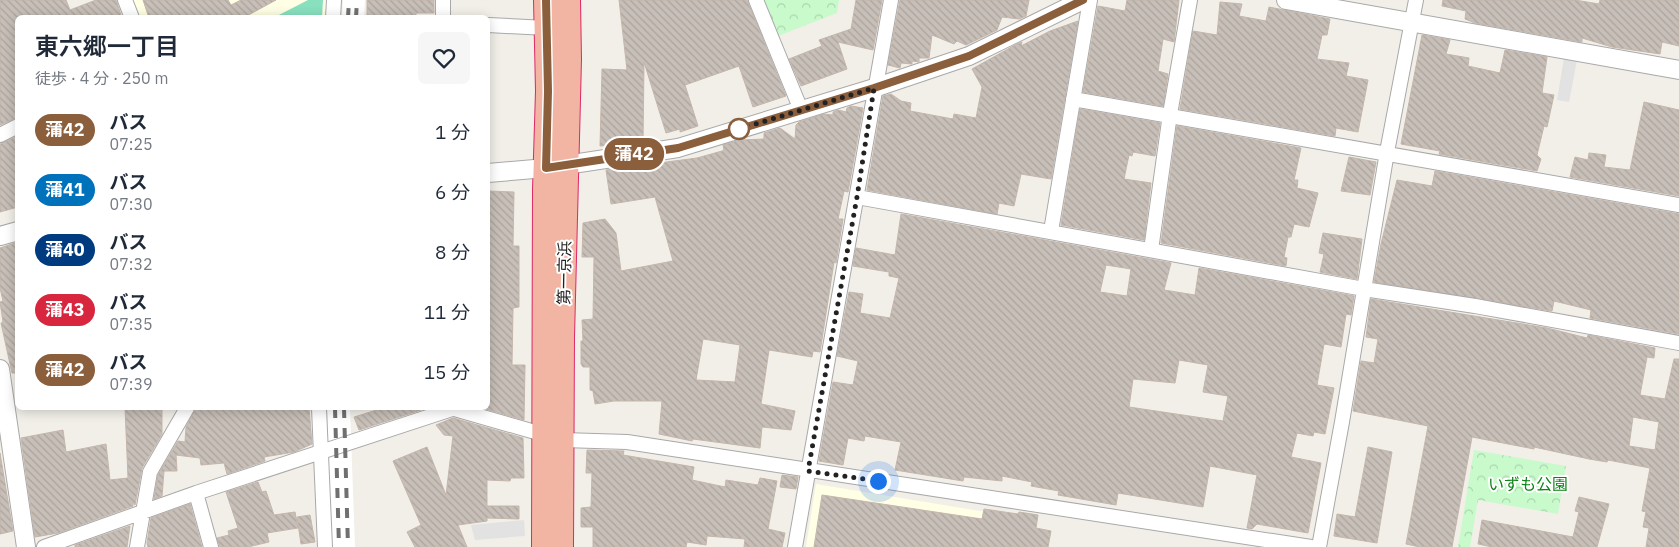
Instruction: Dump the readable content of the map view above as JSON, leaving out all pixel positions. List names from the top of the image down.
{
  "streets": {
    "highway": ["第一京浜"]
  },
  "parks": ["いずも公園"],
  "lines": ["bus line 蒲42"],
  "page": {
    "on_map": "蒲42",
    "heading": ["東六郷一丁目", "徒歩 · 4 分 · 250 m"],
    "list": [
      {
        "mark": "蒲42",
        "name": "バス",
        "note": "07:25",
        "value": "1 分"
      },
      {
        "mark": "蒲41",
        "name": "バス",
        "note": "07:30",
        "value": "6 分"
      },
      {
        "mark": "蒲40",
        "name": "バス",
        "note": "07:32",
        "value": "8 分"
      },
      {
        "mark": "蒲43",
        "name": "バス",
        "note": "07:35",
        "value": "11 分"
      },
      {
        "mark": "蒲42",
        "name": "バス",
        "note": "07:39",
        "value": "15 分"
      }
    ]
  }
}
